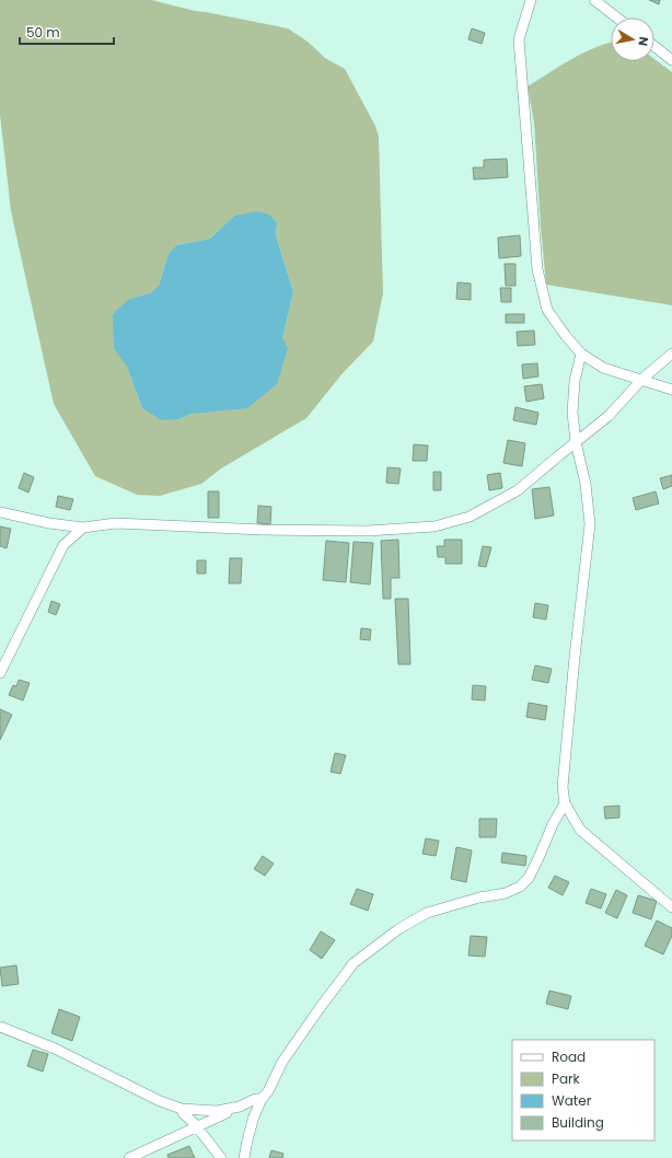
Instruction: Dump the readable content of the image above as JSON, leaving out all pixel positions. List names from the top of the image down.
{
  "legend": [
    "Road",
    "Park",
    "Water",
    "Building"
  ],
  "scale_bar": "50 m",
  "north": "right"
}
